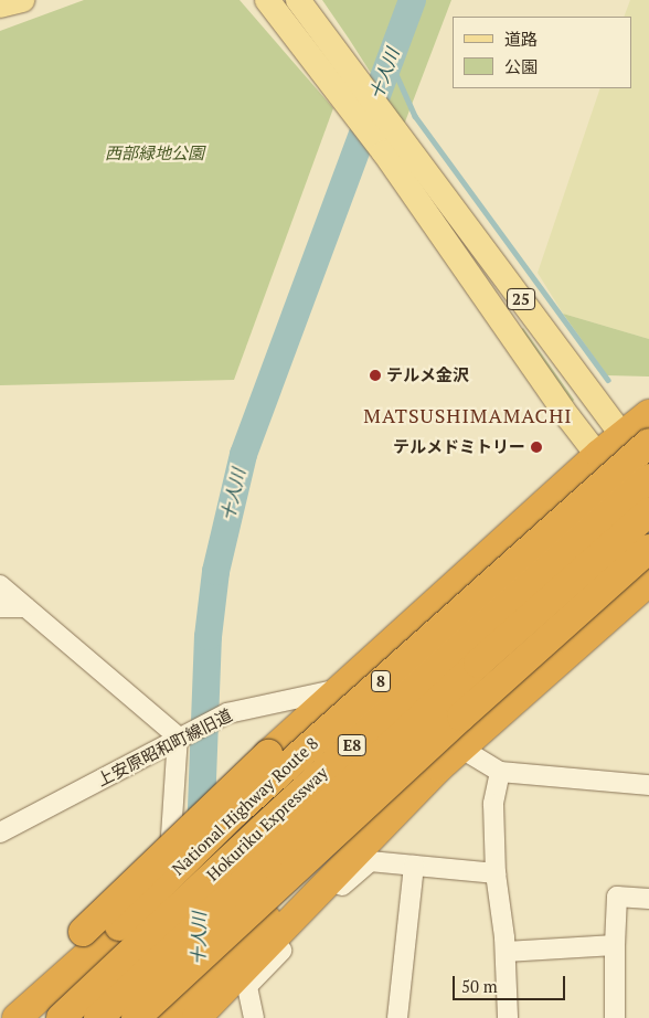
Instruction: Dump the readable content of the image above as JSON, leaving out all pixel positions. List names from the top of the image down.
{
  "streets": {
    "highway": [
      "8",
      "E8",
      "National Highway Route 8",
      "Hokuriku Expressway"
    ],
    "main road": ["25"],
    "street": ["上安原昭和町線旧道"]
  },
  "crossings": [
    ["25", "National Highway Route 8"]
  ],
  "districts": ["MATSUSHIMAMACHI"],
  "water": ["十人川"],
  "parks": ["西部緑地公園"],
  "places": ["テルメ金沢", "テルメドミトリー"],
  "legend": ["道路", "公園"],
  "scale_bar": "50 m"
}
